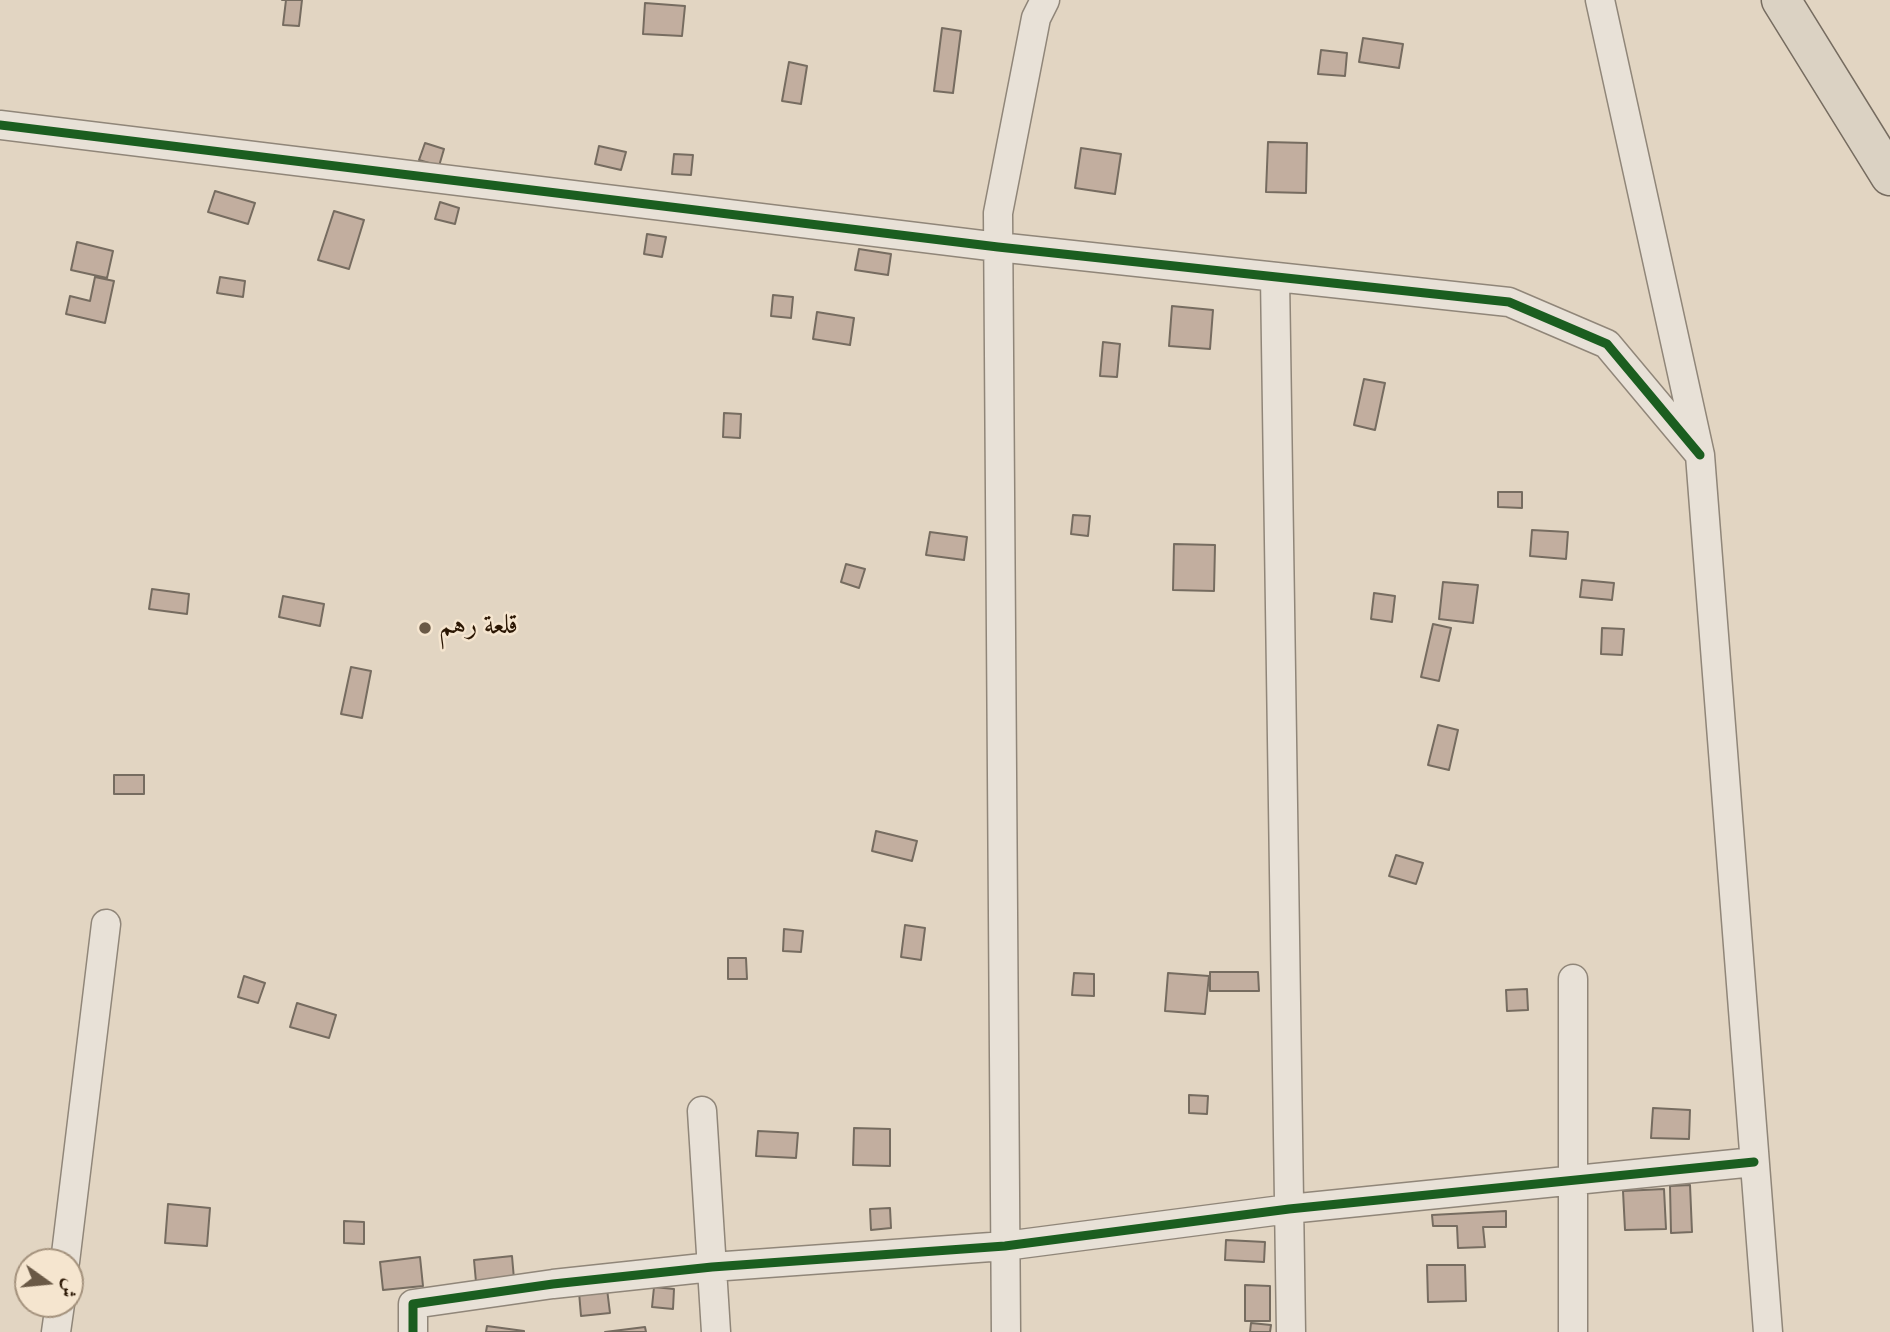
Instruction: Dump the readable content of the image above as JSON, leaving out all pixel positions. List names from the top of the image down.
{
  "places": ["قلعة رهم"],
  "north": "right"
}
